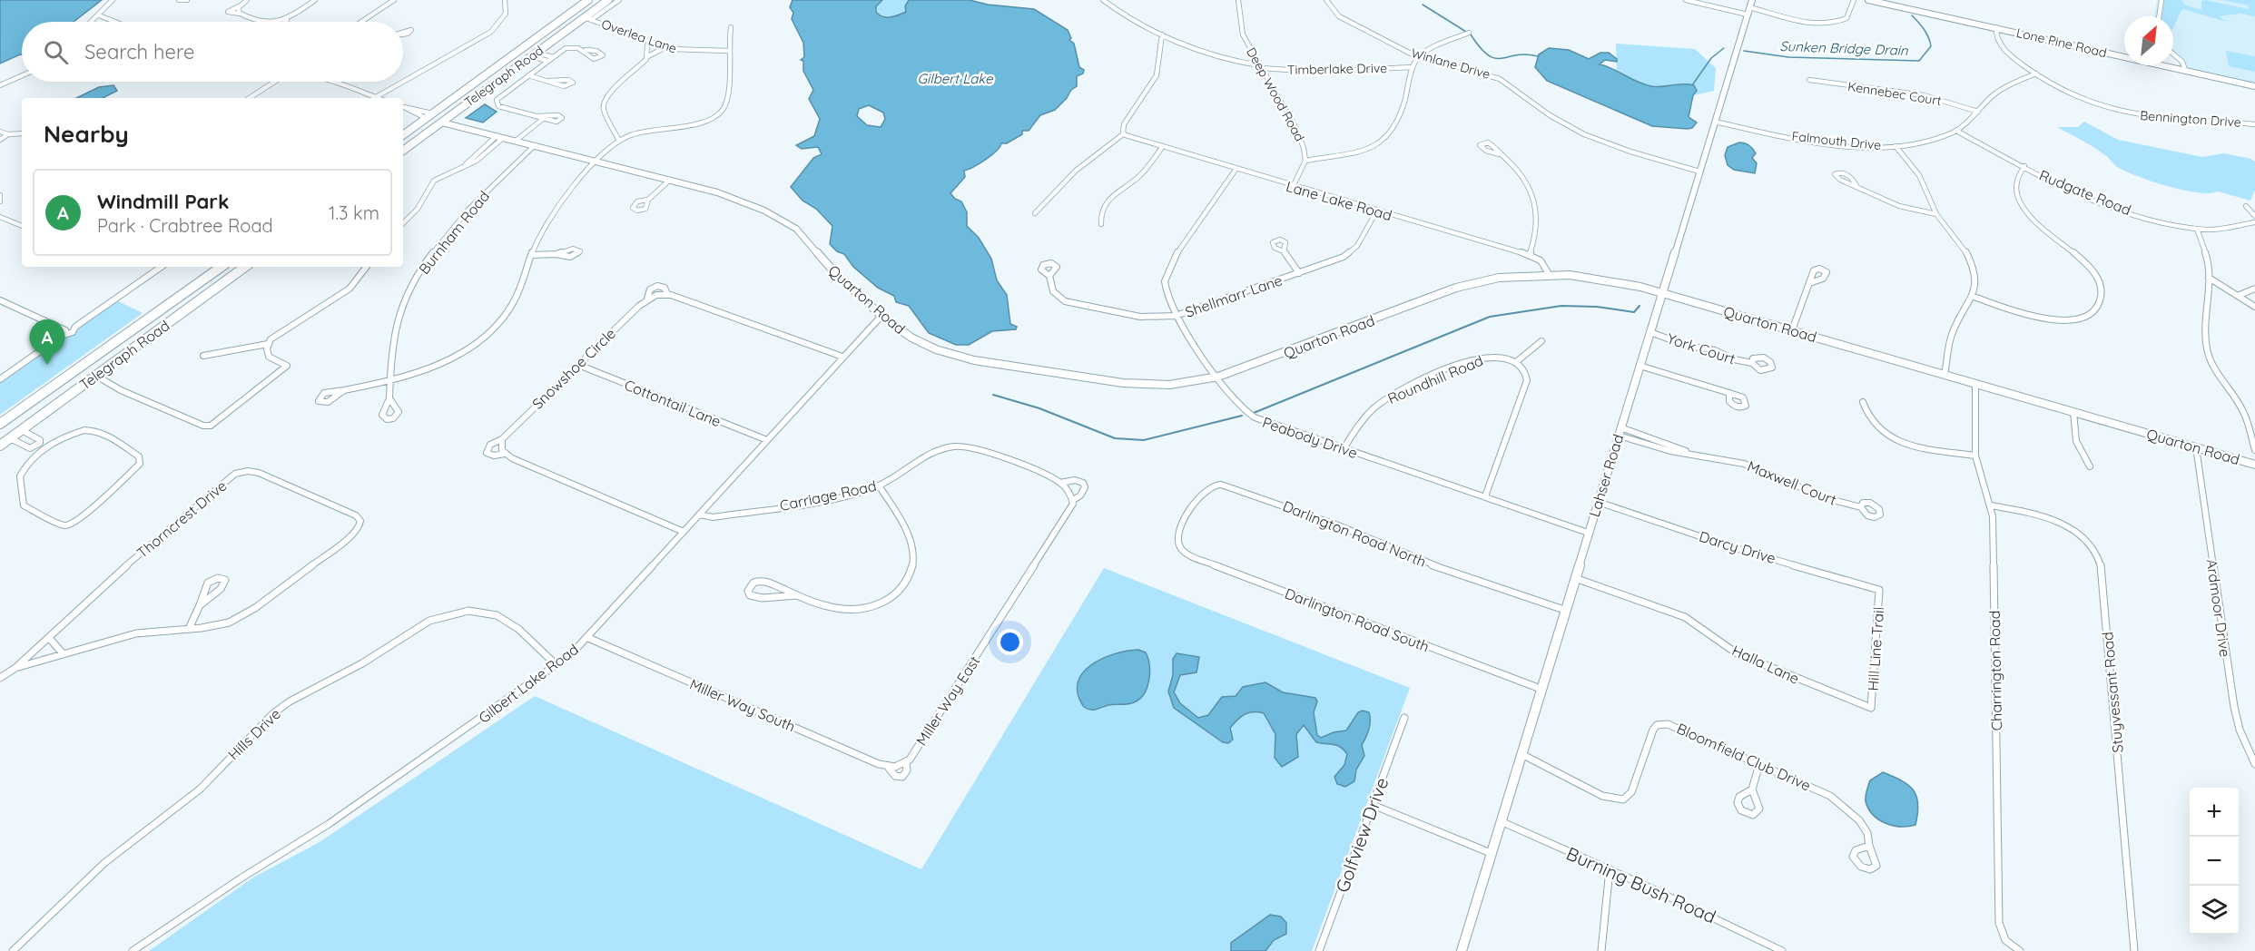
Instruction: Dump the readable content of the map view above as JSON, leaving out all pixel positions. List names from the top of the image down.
{
  "streets": {
    "highway": ["Telegraph Road"],
    "street": [
      "Overlea Lane",
      "Lone Pine Road",
      "Winlane Drive",
      "Timberlake Drive",
      "Kennebec Court",
      "Deep Wood Road",
      "Bennington Drive",
      "Falmouth Drive",
      "Rudgate Road",
      "Lane Lake Road",
      "Burnham Road",
      "Shellmarr Lane",
      "Quarton Road",
      "York Court",
      "Snowshoe Circle",
      "Roundhill Road",
      "Cottontail Lane",
      "Peabody Drive",
      "Lahser Road",
      "Maxwell Court",
      "Carriage Road",
      "Thorncrest Drive",
      "Darlington Road North",
      "Darcy Drive",
      "Ardmoor Drive",
      "Darlington Road South",
      "Hill Line Trail",
      "Halla Lane",
      "Charrington Road",
      "Gilbert Lake Road",
      "Stuyvessant Road",
      "Miller Way East",
      "Miller Way South",
      "Hills Drive",
      "Bloomfield Club Drive",
      "Golfview Drive",
      "Burning Bush Road"
    ]
  },
  "crossings": [
    ["Overlea Lane", "Telegraph Road"],
    ["Lone Pine Road", "Bennington Drive"],
    ["Winlane Drive", "Lahser Road"],
    ["Timberlake Drive", "Deep Wood Road"],
    ["Telegraph Road", "Quarton Road"],
    ["Kennebec Court", "Falmouth Drive"],
    ["Deep Wood Road", "Lane Lake Road"],
    ["Bennington Drive", "Falmouth Drive"],
    ["Falmouth Drive", "Rudgate Road"],
    ["Falmouth Drive", "Lahser Road"],
    ["Lane Lake Road", "Shellmarr Lane"],
    ["Lane Lake Road", "Quarton Road"],
    ["Lane Lake Road", "Peabody Drive"],
    ["Burnham Road", "Quarton Road"],
    ["Shellmarr Lane", "Peabody Drive"],
    ["Quarton Road", "Peabody Drive"],
    ["Quarton Road", "Lahser Road"],
    ["Quarton Road", "Ardmoor Drive"],
    ["Quarton Road", "Charrington Road"],
    ["Quarton Road", "Gilbert Lake Road"],
    ["York Court", "Lahser Road"],
    ["Snowshoe Circle", "Cottontail Lane"],
    ["Snowshoe Circle", "Gilbert Lake Road"],
    ["Roundhill Road", "Peabody Drive"],
    ["Cottontail Lane", "Gilbert Lake Road"],
    ["Peabody Drive", "Lahser Road"],
    ["Lahser Road", "Maxwell Court"],
    ["Lahser Road", "Darlington Road North"],
    ["Lahser Road", "Darcy Drive"],
    ["Lahser Road", "Darlington Road South"],
    ["Lahser Road", "Halla Lane"],
    ["Lahser Road", "Bloomfield Club Drive"],
    ["Lahser Road", "Burning Bush Road"],
    ["Carriage Road", "Gilbert Lake Road"],
    ["Carriage Road", "Miller Way East"],
    ["Darlington Road North", "Darlington Road South"],
    ["Darcy Drive", "Hill Line Trail"],
    ["Hill Line Trail", "Halla Lane"],
    ["Charrington Road", "Stuyvessant Road"],
    ["Gilbert Lake Road", "Miller Way South"],
    ["Gilbert Lake Road", "Hills Drive"],
    ["Miller Way East", "Miller Way South"]
  ],
  "water": ["Sunken Bridge Drain", "Gilbert Lake"],
  "north": "top right",
  "page": {
    "search": "Search here",
    "heading": "Nearby",
    "list": [
      {
        "mark": "A",
        "name": "Windmill Park",
        "note": "Park · Crabtree Road",
        "value": "1.3 km"
      }
    ],
    "pins": "A",
    "map_buttons": ["+", "−"]
  }
}
